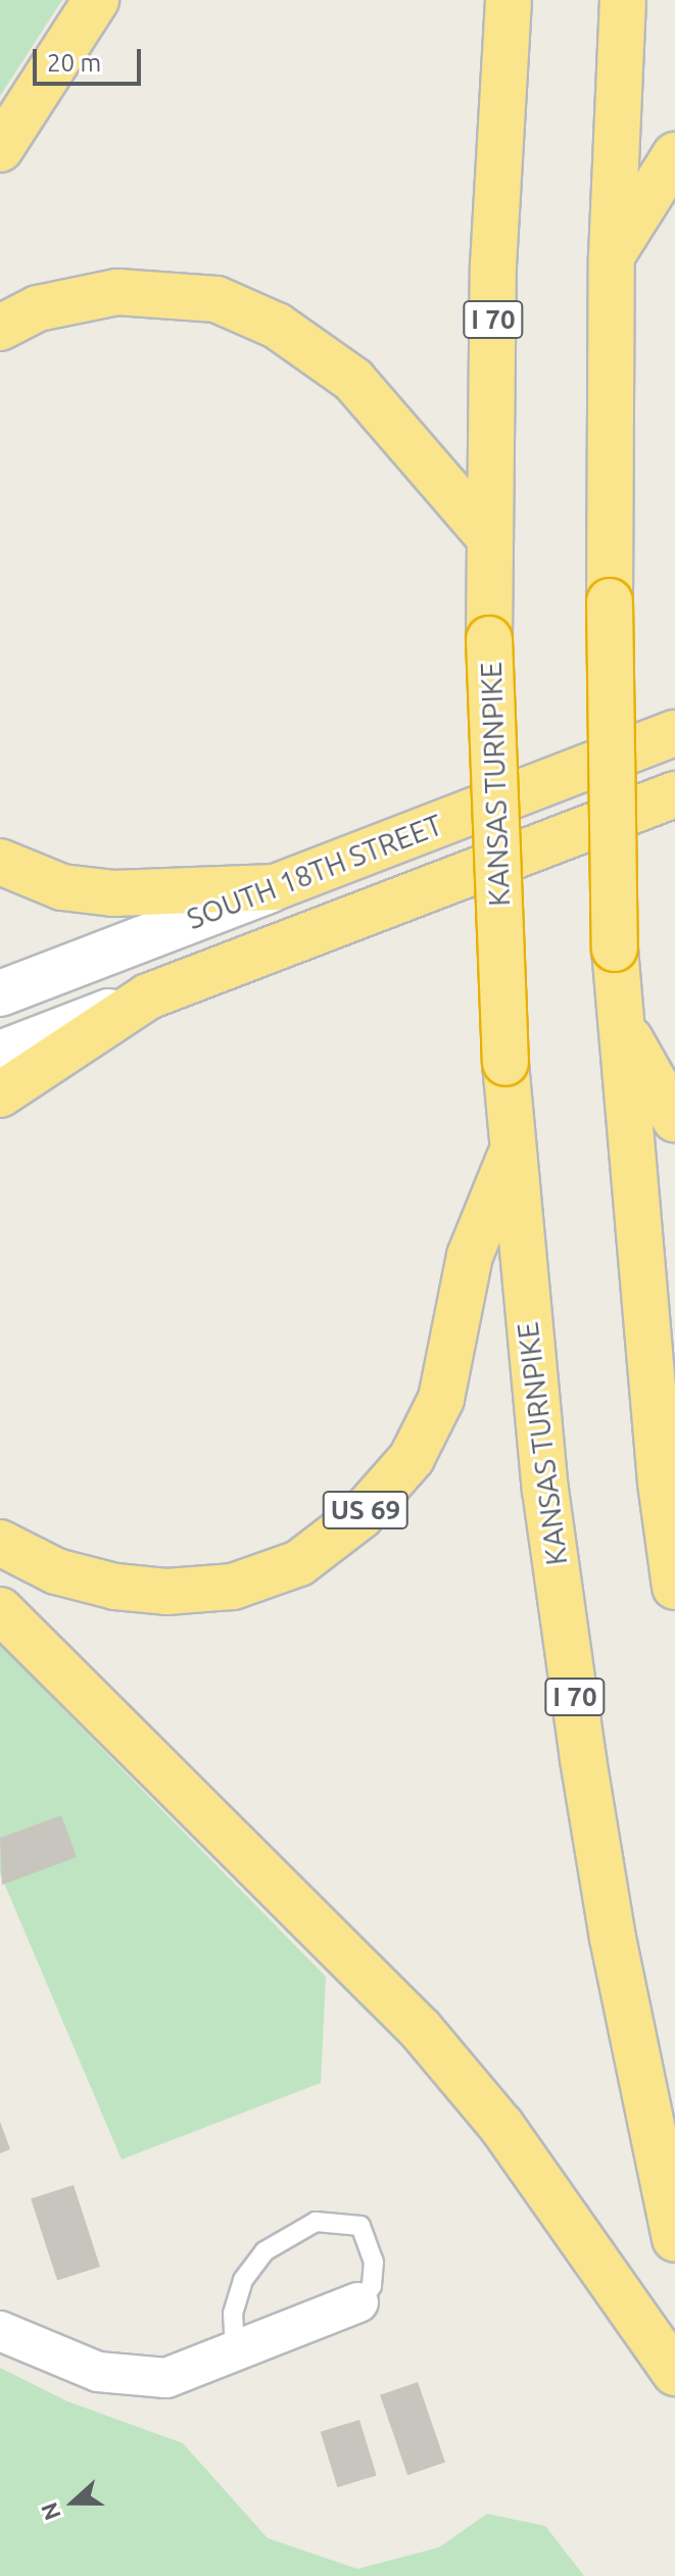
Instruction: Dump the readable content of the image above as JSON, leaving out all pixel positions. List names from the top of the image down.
{
  "streets": {
    "highway": [
      "I 70",
      "KANSAS TURNPIKE",
      "SOUTH 18TH STREET",
      "US 69"
    ]
  },
  "crossings": [
    ["I 70", "KANSAS TURNPIKE"],
    ["KANSAS TURNPIKE", "US 69"]
  ],
  "scale_bar": "20 m",
  "north": "left"
}
